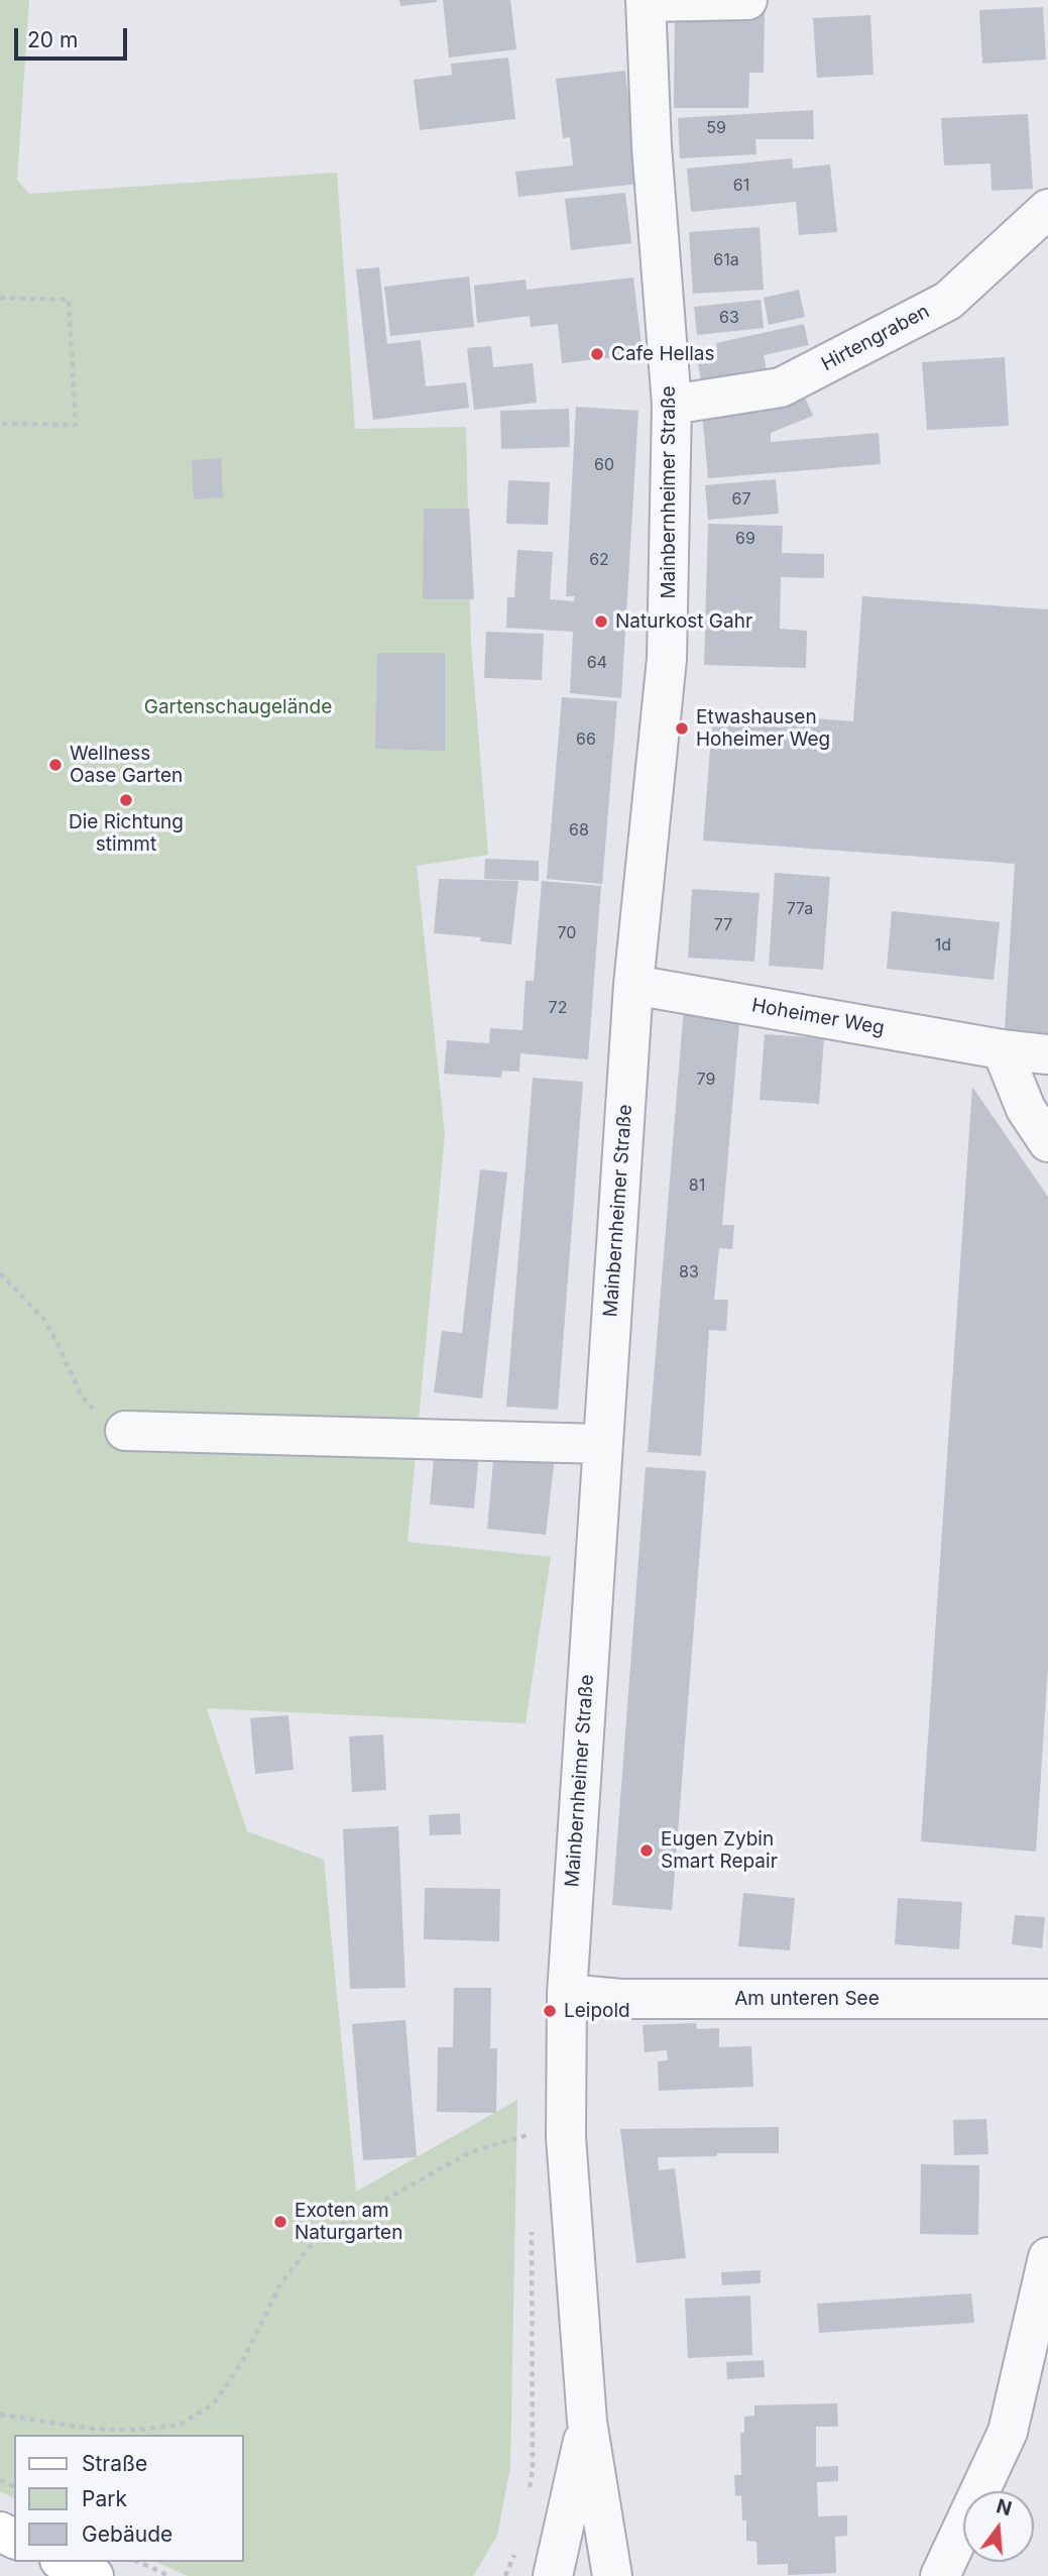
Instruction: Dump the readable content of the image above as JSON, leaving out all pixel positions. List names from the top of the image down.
{
  "streets": {
    "street": [
      "Hirtengraben",
      "Mainbernheimer Straße",
      "Hoheimer Weg",
      "Am unteren See"
    ]
  },
  "crossings": [
    ["Hirtengraben", "Mainbernheimer Straße"],
    ["Mainbernheimer Straße", "Hoheimer Weg"],
    ["Mainbernheimer Straße", "Am unteren See"]
  ],
  "parks": ["Gartenschaugelände"],
  "places": [
    "Cafe Hellas",
    "Naturkost Gahr",
    "Etwashausen Hoheimer Weg",
    "Wellness Oase Garten",
    "Die Richtung stimmt",
    "Eugen Zybin Smart Repair",
    "Leipold",
    "Exoten am Naturgarten"
  ],
  "house_numbers": [
    "59",
    "61",
    "61a",
    "63",
    "60",
    "67",
    "69",
    "62",
    "64",
    "66",
    "68",
    "77a",
    "77",
    "70",
    "1d",
    "72",
    "79",
    "81",
    "83"
  ],
  "legend": ["Straße", "Park", "Gebäude"],
  "scale_bar": "20 m",
  "north": "top"
}
